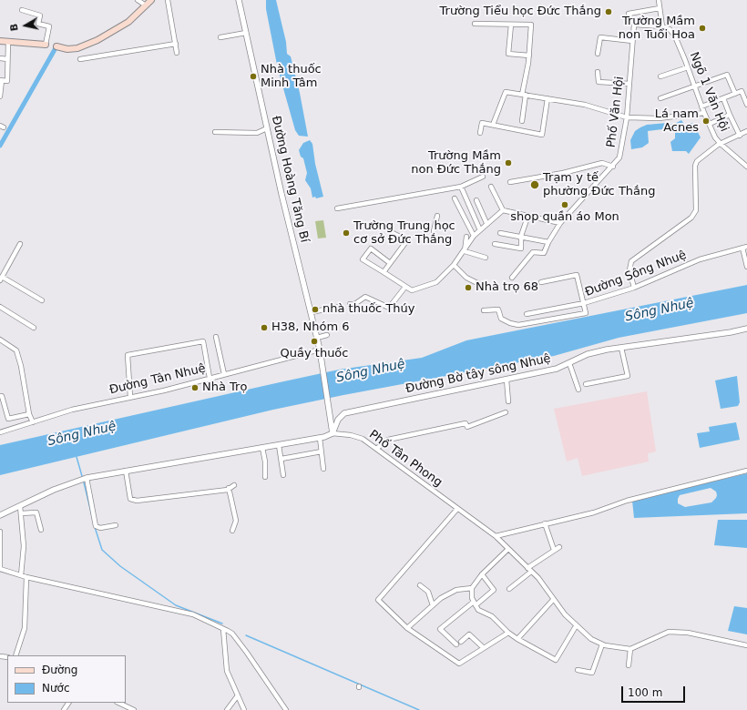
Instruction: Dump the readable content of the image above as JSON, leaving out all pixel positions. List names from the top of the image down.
{
  "streets": {
    "street": [
      "Ngõ 1 Văn Hội",
      "Phố Văn Hội",
      "Đường Hoàng Tăng Bí",
      "Đường Sông Nhuệ",
      "Đường Bờ tây sông Nhuệ",
      "Đường Tân Nhuệ",
      "Phố Tân Phong"
    ]
  },
  "crossings": [
    ["Đường Hoàng Tăng Bí", "Đường Bờ tây sông Nhuệ"],
    ["Đường Hoàng Tăng Bí", "Đường Tân Nhuệ"],
    ["Đường Hoàng Tăng Bí", "Phố Tân Phong"],
    ["Đường Bờ tây sông Nhuệ", "Phố Tân Phong"]
  ],
  "water": ["Sông Nhuệ"],
  "places": [
    "Trường Tiểu học Đức Thắng",
    "Trường Mầm non Tuổi Hoa",
    "Nhà thuốc Minh Tâm",
    "Lá nam Acnes",
    "Trường Mầm non Đức Thắng",
    "Trạm y tế phường Đức Thắng",
    "shop quần áo Mon",
    "Trường Trung học cơ sở Đức Thắng",
    "Nhà trọ 68",
    "nhà thuốc Thúy",
    "H38, Nhóm 6",
    "Quầy thuốc",
    "Nhà Trọ"
  ],
  "legend": ["Đường", "Nước"],
  "scale_bar": "100 m",
  "north": "left"
}
